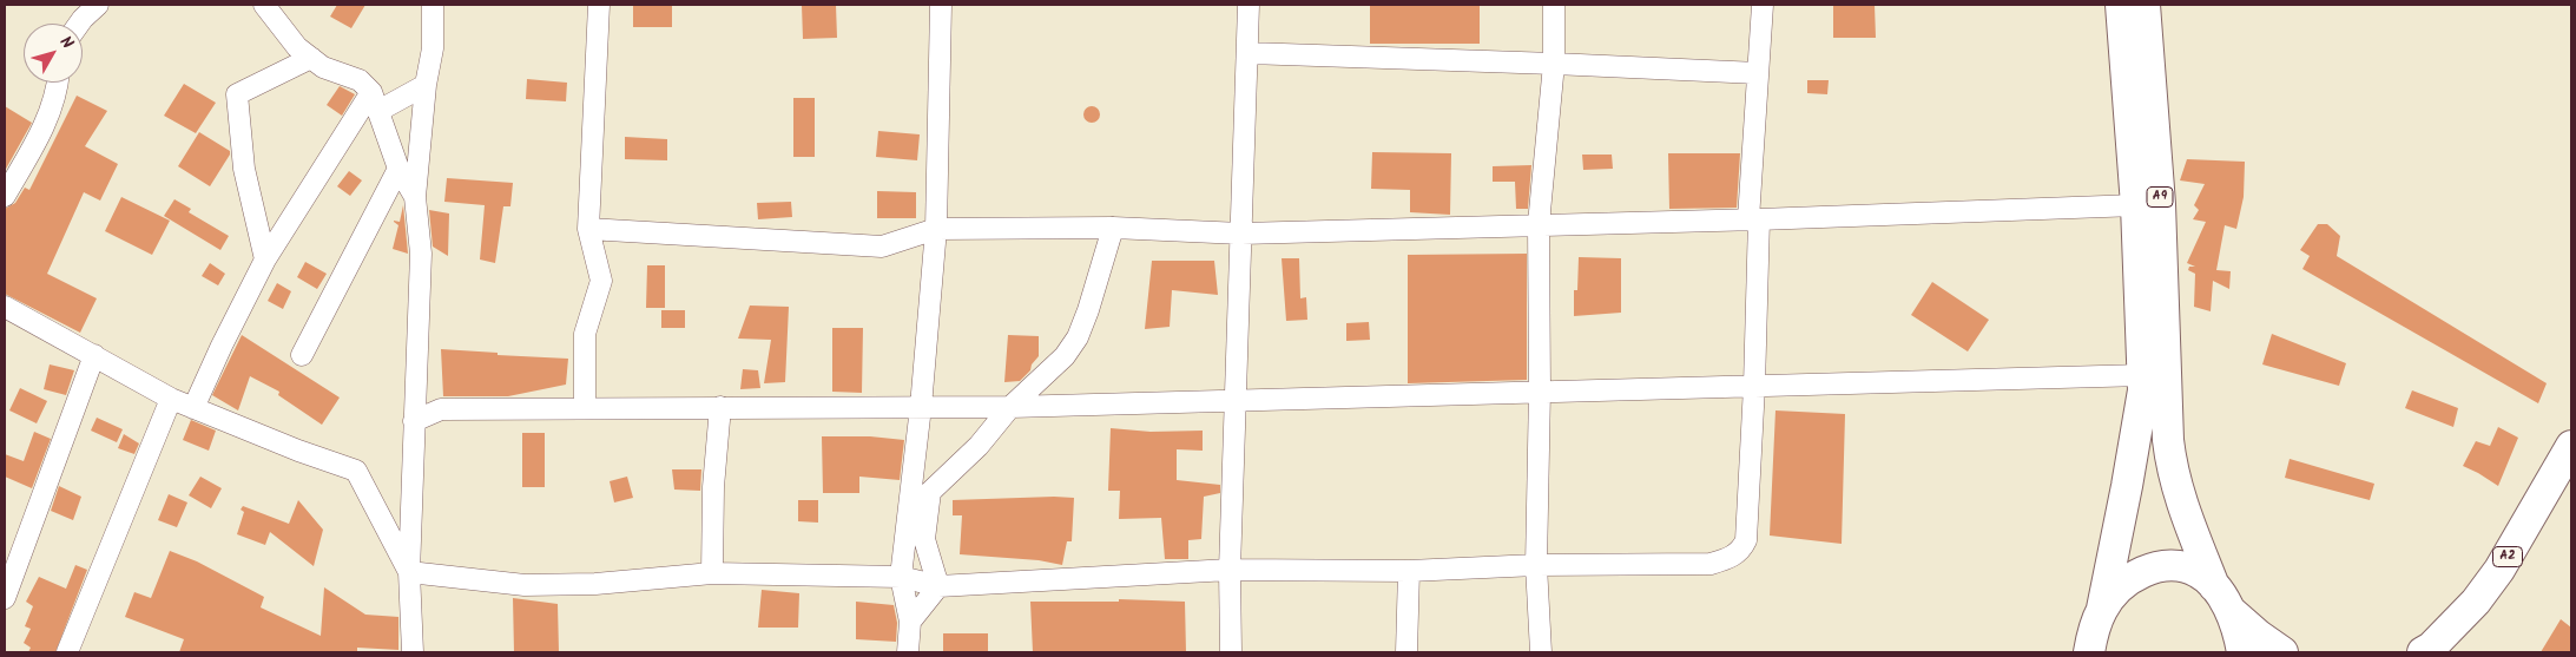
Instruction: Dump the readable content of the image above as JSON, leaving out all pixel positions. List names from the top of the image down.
{
  "streets": {
    "highway": ["A9", "A2"]
  },
  "north": "top right"
}
